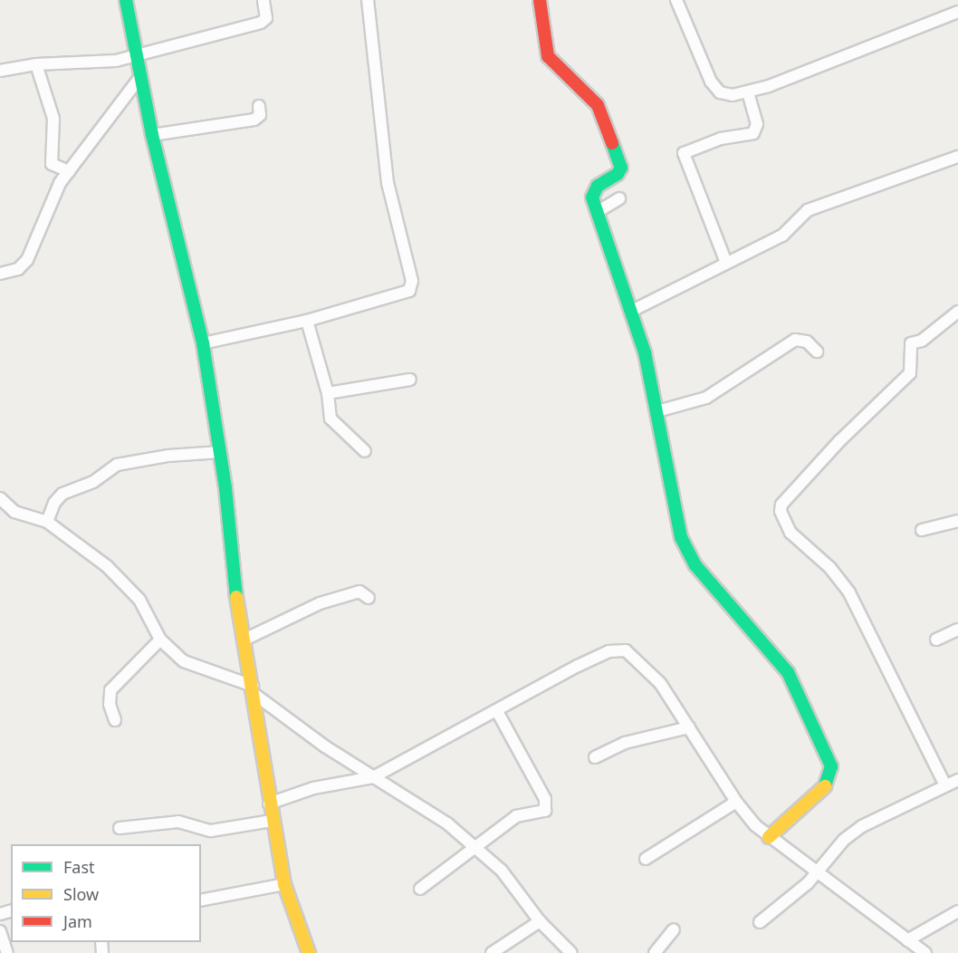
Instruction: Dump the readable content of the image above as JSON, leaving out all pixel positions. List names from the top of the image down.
{
  "legend": ["Fast", "Slow", "Jam"]
}
